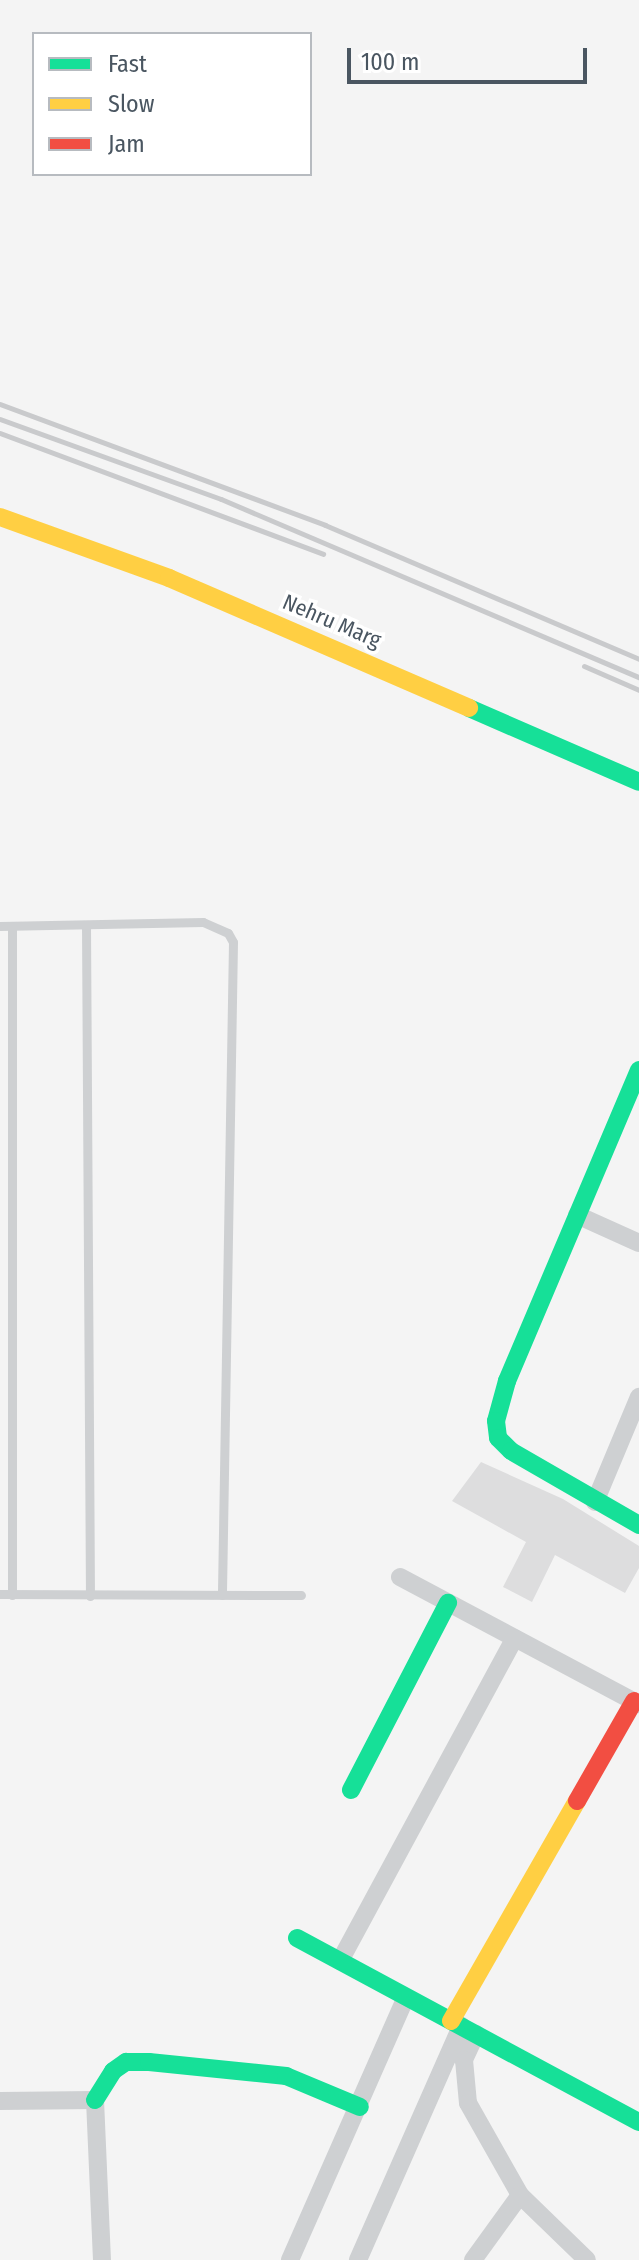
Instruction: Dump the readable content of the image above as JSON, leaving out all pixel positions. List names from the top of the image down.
{
  "streets": {
    "street": ["Nehru Marg"]
  },
  "legend": ["Fast", "Slow", "Jam"],
  "scale_bar": "100 m"
}
